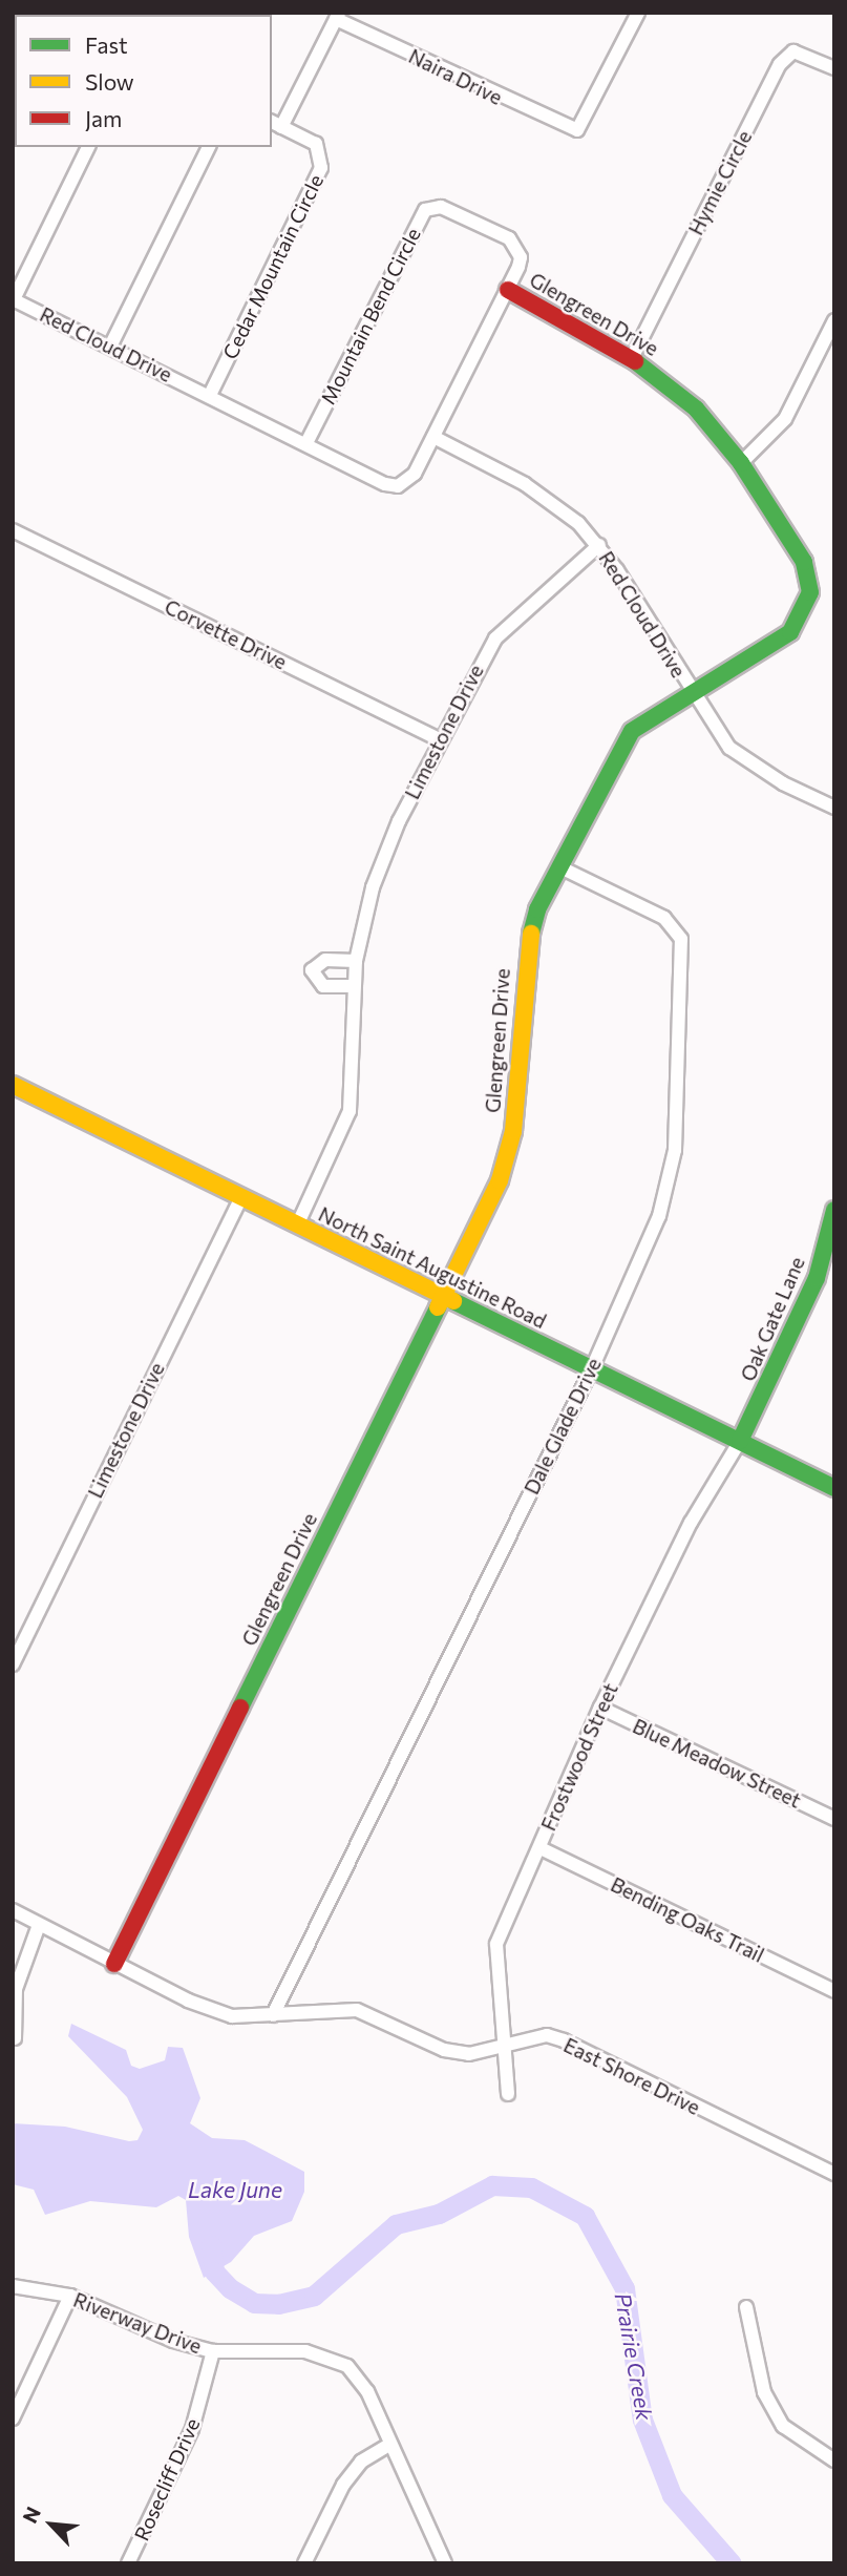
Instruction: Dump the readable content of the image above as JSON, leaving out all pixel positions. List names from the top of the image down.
{
  "streets": {
    "street": [
      "Naira Drive",
      "Hymie Circle",
      "Cedar Mountain Circle",
      "Glengreen Drive",
      "Mountain Bend Circle",
      "Red Cloud Drive",
      "Corvette Drive",
      "Limestone Drive",
      "North Saint Augustine Road",
      "Oak Gate Lane",
      "Dale Glade Drive",
      "Frostwood Street",
      "Blue Meadow Street",
      "Bending Oaks Trail",
      "East Shore Drive",
      "Riverway Drive",
      "Rosecliff Drive"
    ]
  },
  "crossings": [
    ["Hymie Circle", "Glengreen Drive"],
    ["Cedar Mountain Circle", "Red Cloud Drive"],
    ["Glengreen Drive", "Mountain Bend Circle"],
    ["Glengreen Drive", "Red Cloud Drive"],
    ["Glengreen Drive", "North Saint Augustine Road"],
    ["Glengreen Drive", "Dale Glade Drive"],
    ["Glengreen Drive", "East Shore Drive"],
    ["Mountain Bend Circle", "Red Cloud Drive"],
    ["Red Cloud Drive", "Limestone Drive"],
    ["Corvette Drive", "Limestone Drive"],
    ["Limestone Drive", "North Saint Augustine Road"],
    ["North Saint Augustine Road", "Oak Gate Lane"],
    ["North Saint Augustine Road", "Dale Glade Drive"],
    ["North Saint Augustine Road", "Frostwood Street"],
    ["Oak Gate Lane", "Frostwood Street"],
    ["Dale Glade Drive", "East Shore Drive"],
    ["Frostwood Street", "Blue Meadow Street"],
    ["Frostwood Street", "Bending Oaks Trail"],
    ["Frostwood Street", "East Shore Drive"],
    ["Riverway Drive", "Rosecliff Drive"]
  ],
  "water": ["Lake June", "Prairie Creek"],
  "legend": ["Fast", "Slow", "Jam"],
  "north": "top left"
}
